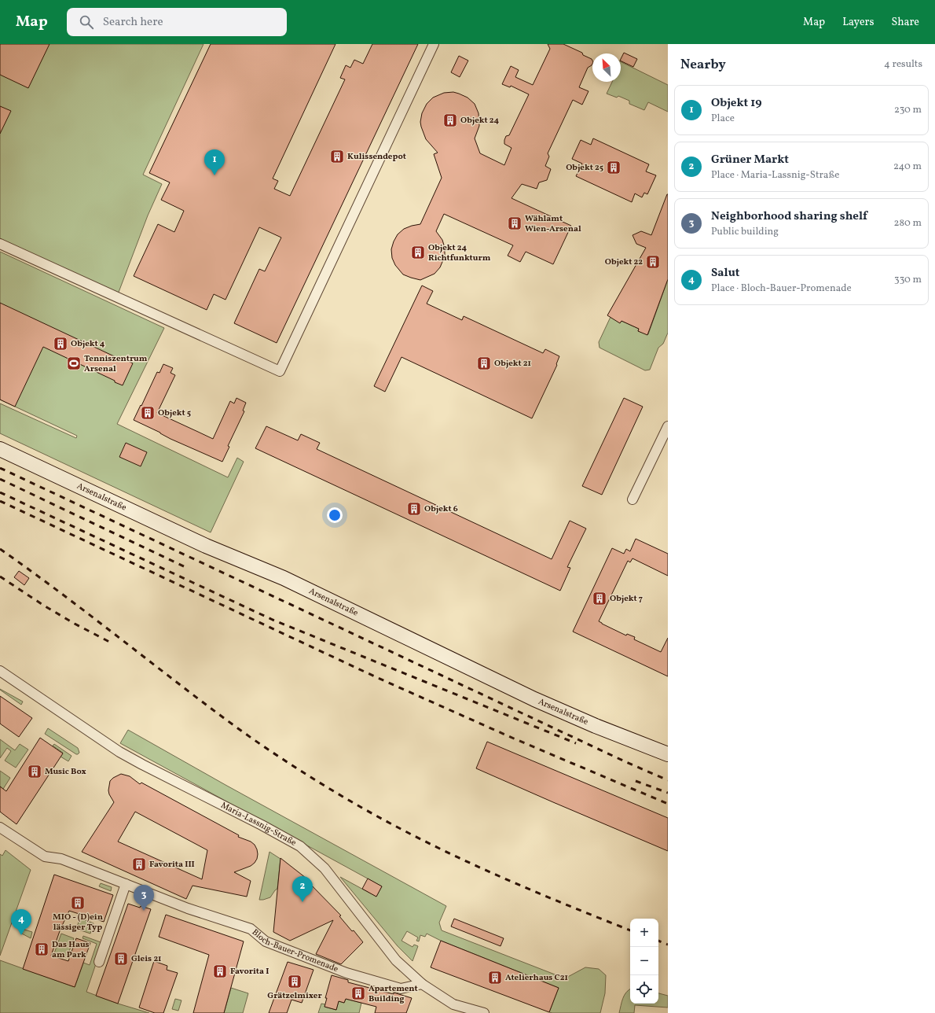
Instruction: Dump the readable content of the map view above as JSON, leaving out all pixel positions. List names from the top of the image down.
{
  "streets": {
    "main road": ["Arsenalstraße"],
    "street": ["Maria-Lassnig-Straße", "Bloch-Bauer-Promenade"]
  },
  "crossings": [
    ["Maria-Lassnig-Straße", "Bloch-Bauer-Promenade"]
  ],
  "places": {
    "building": [
      "Objekt 24",
      "Kulissendepot",
      "Objekt 25",
      "Wählamt Wien-Arsenal",
      "Objekt 24 Richtfunkturm",
      "Objekt 22",
      "Objekt 4",
      "Objekt 21",
      "Objekt 5",
      "Objekt 6",
      "Objekt 7",
      "Music Box",
      "Favorita III",
      "MIO - (D)ein lässiger Typ",
      "Das Haus am Park",
      "Gleis 21",
      "Favorita I",
      "Atelierhaus C21",
      "Grätzelmixer",
      "Apartement Building"
    ],
    "sports": ["Tenniszentrum Arsenal"]
  },
  "north": "top left",
  "page": {
    "header": "Map",
    "search": "Search here",
    "nav": ["Map", "Layers", "Share"],
    "heading": ["Nearby", "4 results"],
    "list": [
      {
        "mark": "1",
        "name": "Objekt 19",
        "note": "Place",
        "value": "230 m"
      },
      {
        "mark": "2",
        "name": "Grüner Markt",
        "note": "Place · Maria-Lassnig-Straße",
        "value": "240 m"
      },
      {
        "mark": "3",
        "name": "Neighborhood sharing shelf",
        "note": "Public building",
        "value": "280 m"
      },
      {
        "mark": "4",
        "name": "Salut",
        "note": "Place · Bloch-Bauer-Promenade",
        "value": "330 m"
      }
    ],
    "pins": [
      "1",
      "2",
      "3",
      "4"
    ],
    "map_buttons": ["+", "−"]
  }
}
